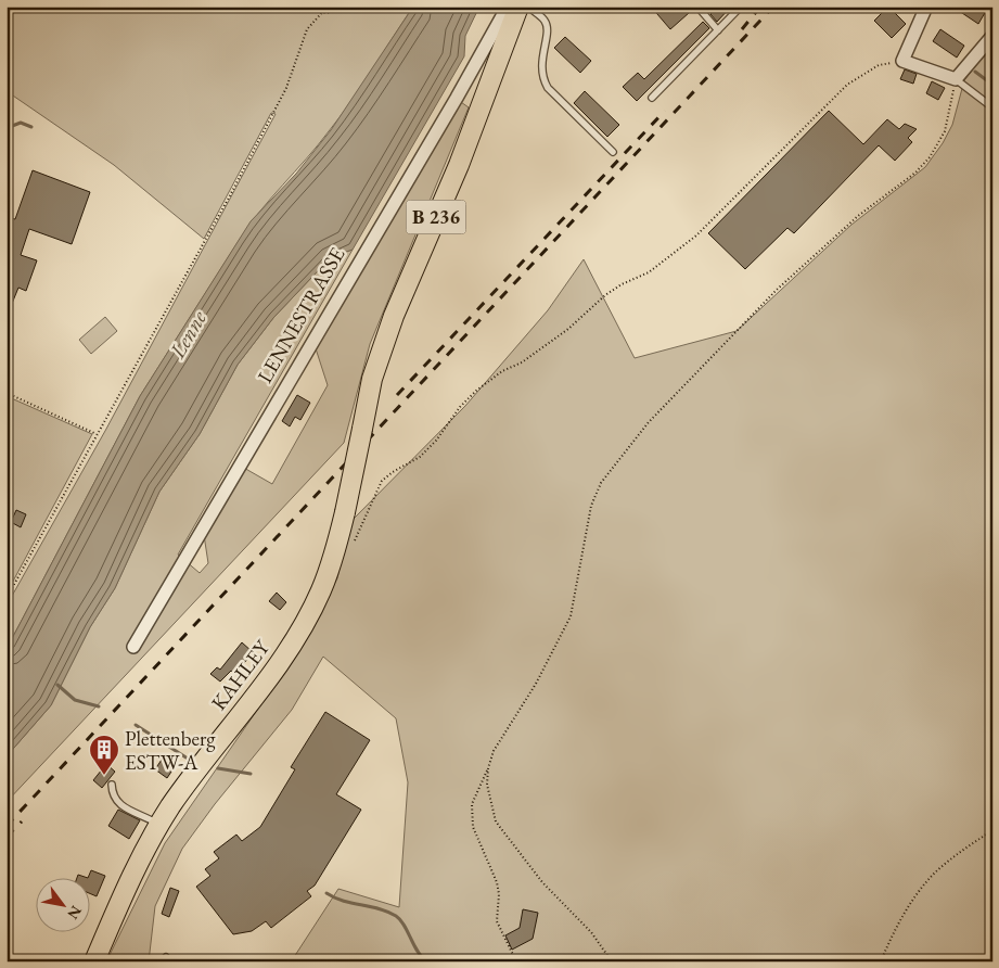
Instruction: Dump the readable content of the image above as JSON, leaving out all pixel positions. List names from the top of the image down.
{
  "streets": {
    "main road": ["B 236", "KAHLEY"],
    "street": ["LENNESTRASSE"]
  },
  "water": ["Lenne"],
  "places": {
    "building": ["Plettenberg ESTW-A"]
  },
  "north": "bottom right"
}
